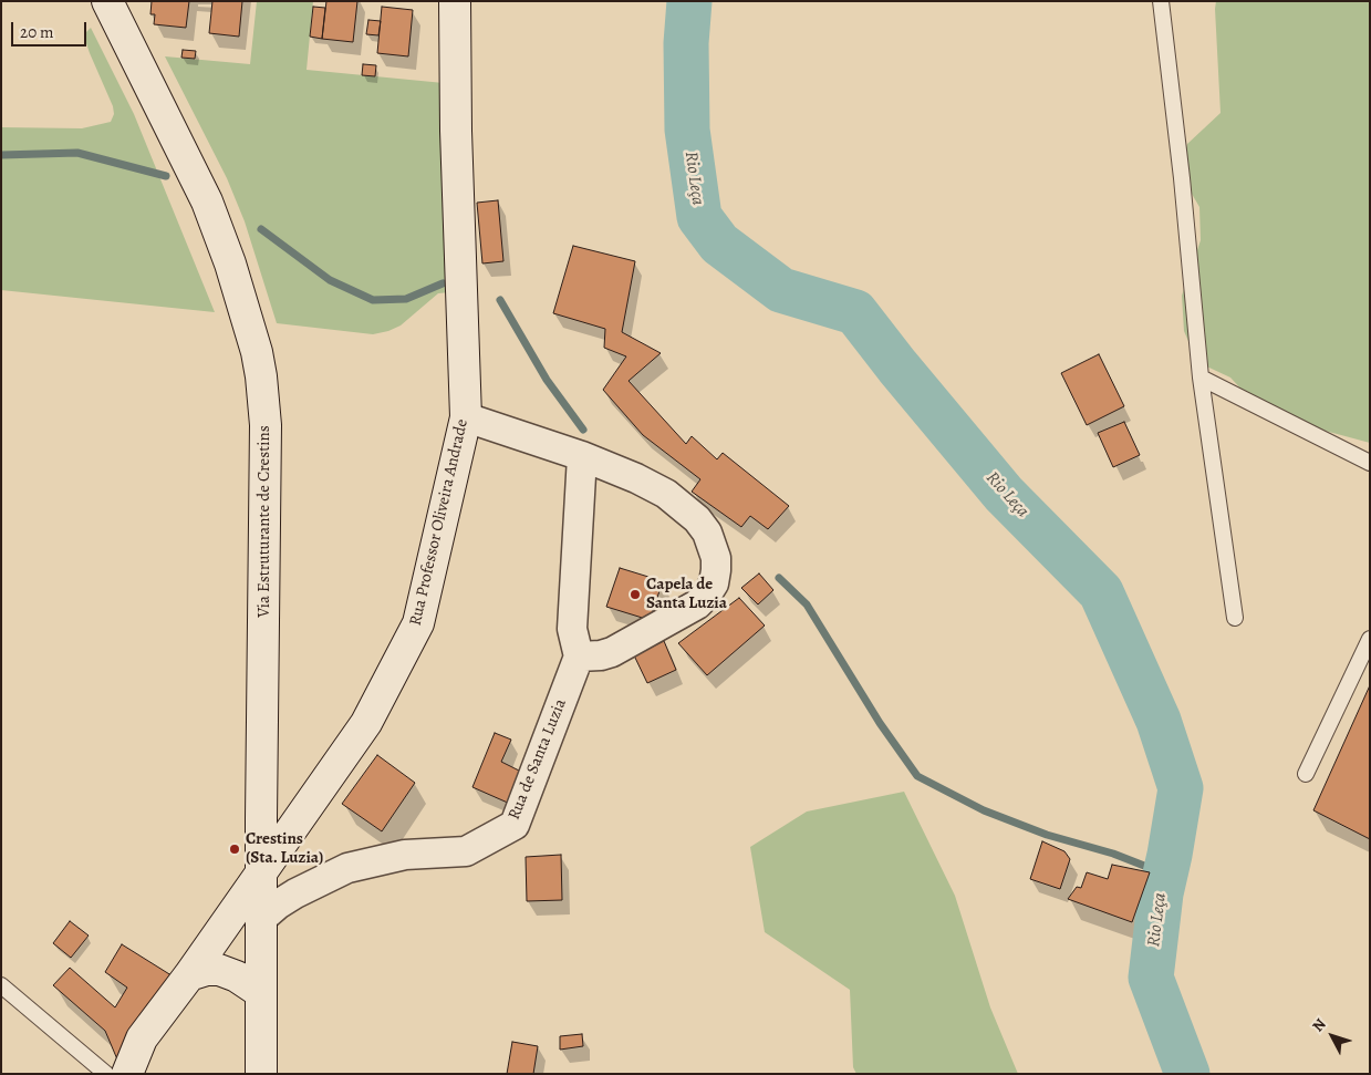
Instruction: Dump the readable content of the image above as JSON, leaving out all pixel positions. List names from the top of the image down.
{
  "streets": {
    "street": ["Via Estruturante de Crestins", "Rua Professor Oliveira Andrade", "Rua de Santa Luzia"]
  },
  "crossings": [
    ["Via Estruturante de Crestins", "Rua Professor Oliveira Andrade"],
    ["Via Estruturante de Crestins", "Rua de Santa Luzia"],
    ["Rua Professor Oliveira Andrade", "Rua de Santa Luzia"]
  ],
  "water": ["Rio Leça"],
  "places": ["Capela de Santa Luzia", "Crestins (Sta. Luzia)"],
  "scale_bar": "20 m",
  "north": "top left"
}
